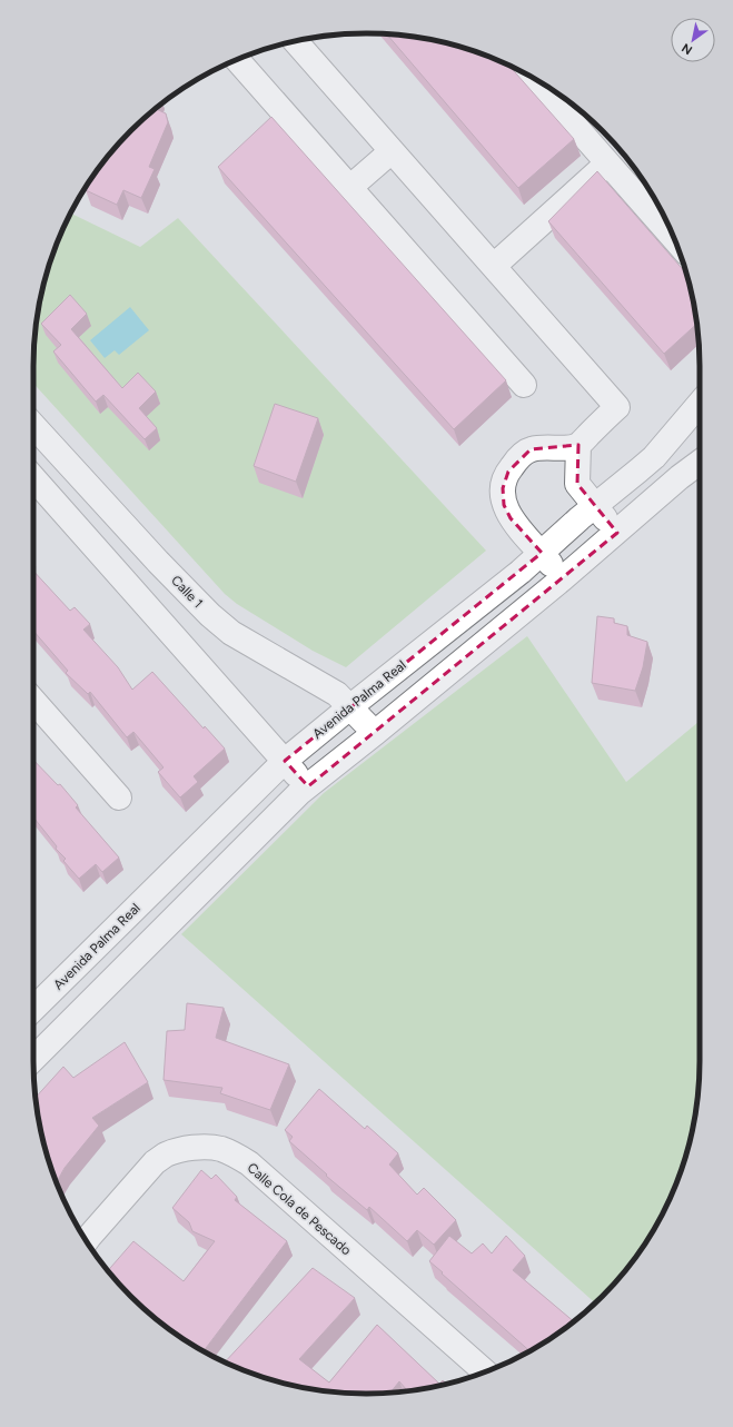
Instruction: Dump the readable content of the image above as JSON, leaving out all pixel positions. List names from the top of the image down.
{
  "streets": {
    "street": ["Calle 1", "Avenida Palma Real", "Calle Cola de Pescado"]
  },
  "crossings": [
    ["Calle 1", "Avenida Palma Real"]
  ],
  "north": "bottom left"
}
